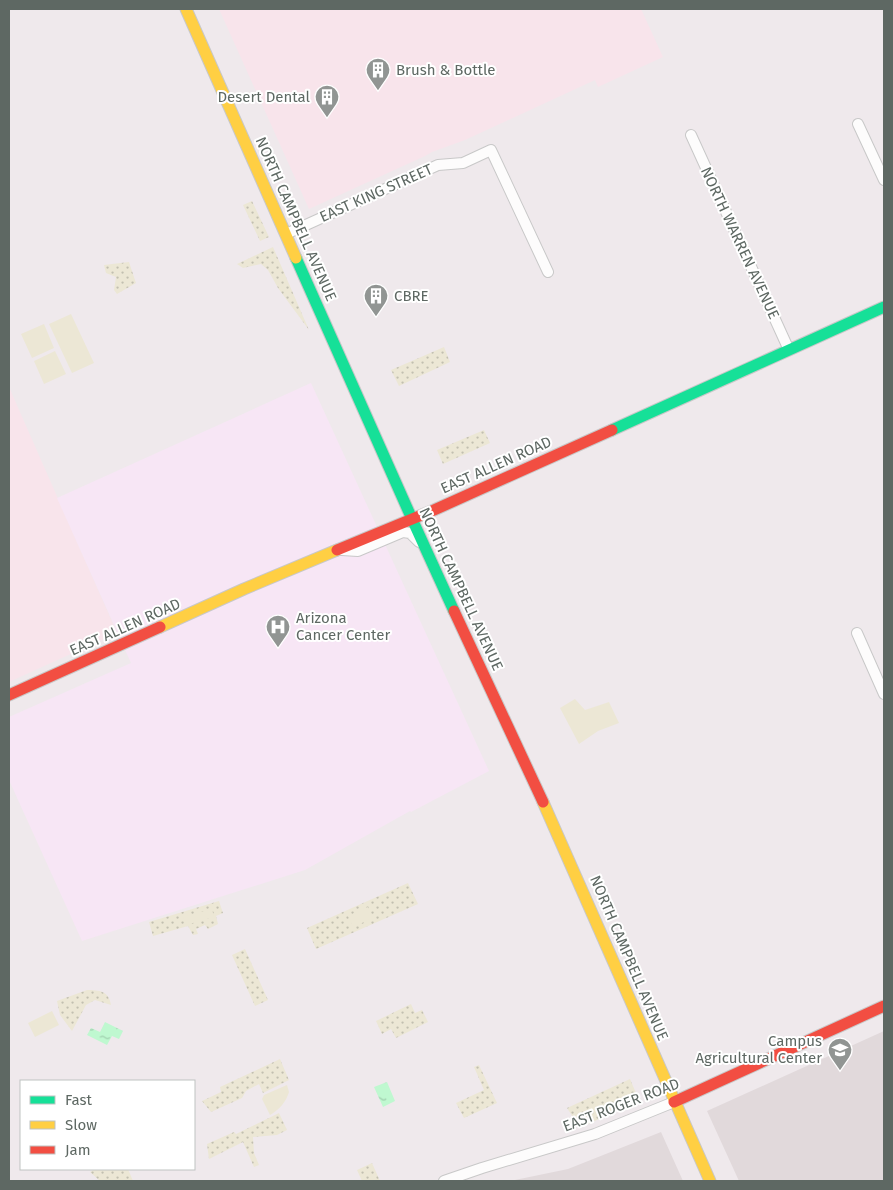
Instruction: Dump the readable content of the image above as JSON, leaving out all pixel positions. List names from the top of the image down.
{
  "streets": {
    "main road": ["NORTH CAMPBELL AVENUE", "EAST ALLEN ROAD", "EAST ROGER ROAD"],
    "street": ["EAST KING STREET", "NORTH WARREN AVENUE"]
  },
  "crossings": [
    ["EAST KING STREET", "NORTH CAMPBELL AVENUE"],
    ["NORTH CAMPBELL AVENUE", "EAST ALLEN ROAD"],
    ["NORTH CAMPBELL AVENUE", "EAST ROGER ROAD"],
    ["NORTH WARREN AVENUE", "EAST ALLEN ROAD"]
  ],
  "places": {
    "building": ["Brush & Bottle", "Desert Dental", "CBRE"],
    "hospital": ["Arizona Cancer Center"],
    "school or university": ["Campus Agricultural Center"]
  },
  "legend": ["Fast", "Slow", "Jam"]
}
